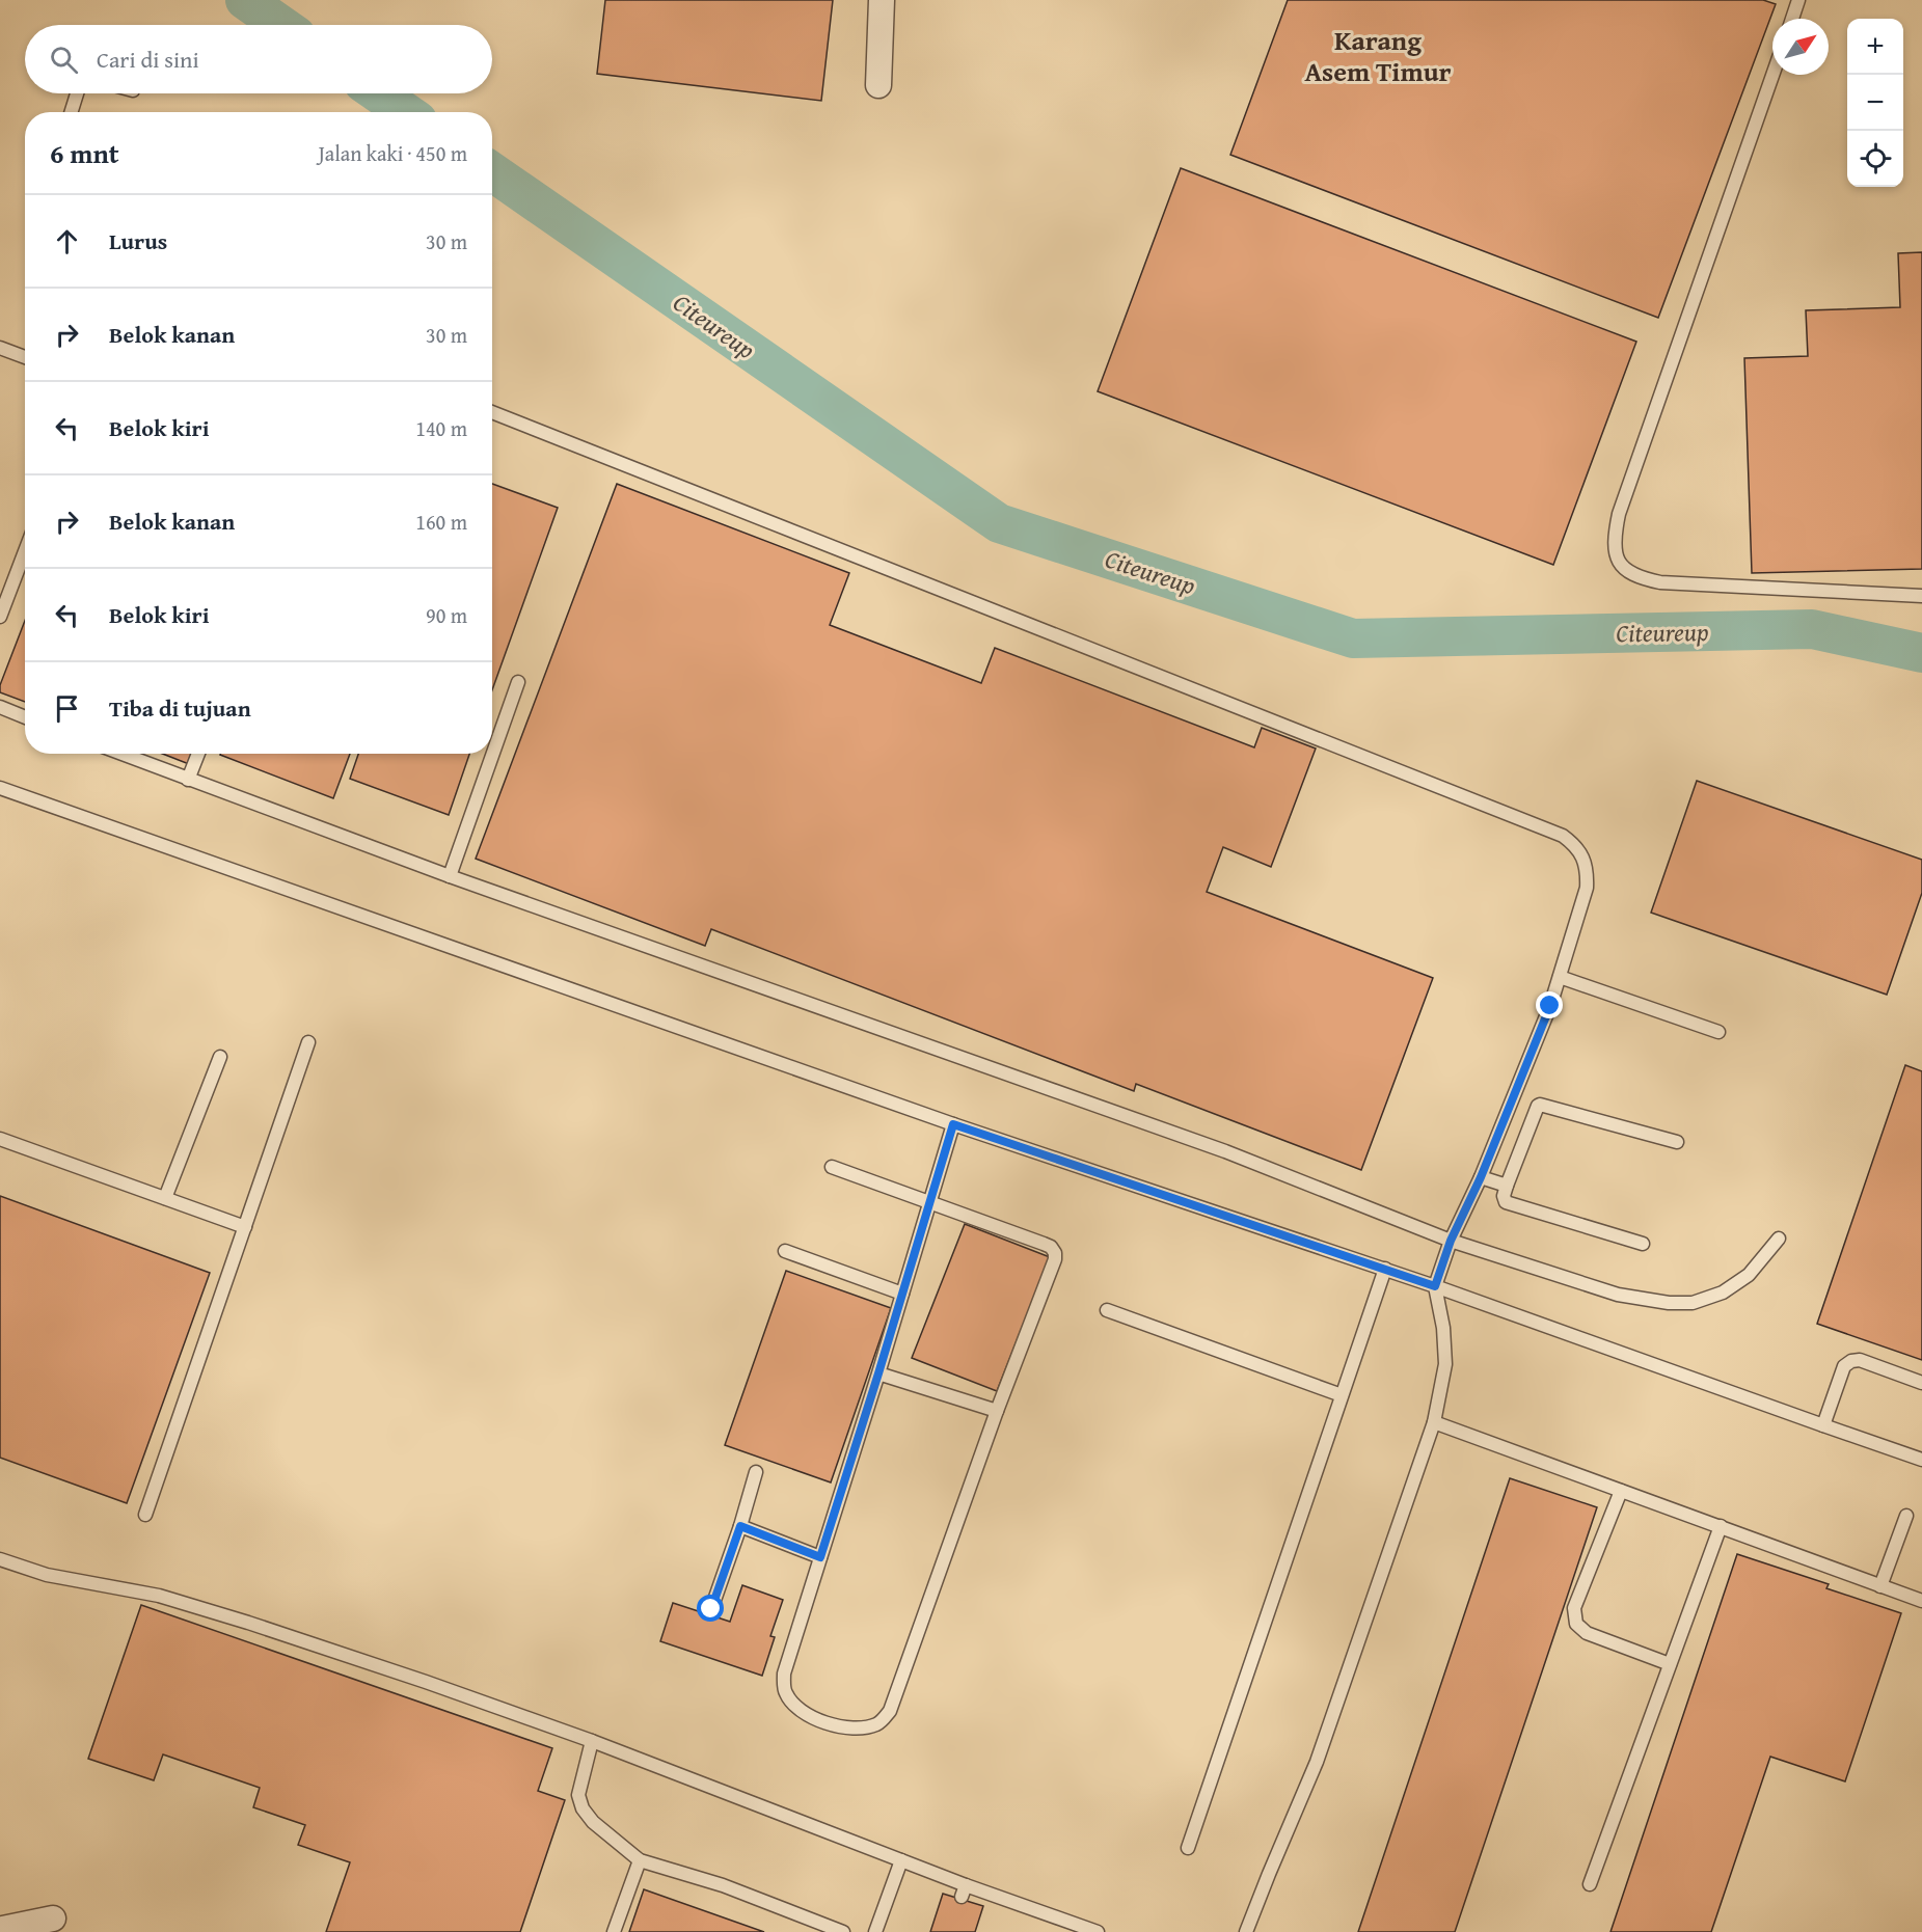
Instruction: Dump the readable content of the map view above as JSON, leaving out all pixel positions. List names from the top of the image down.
{
  "districts": ["Karang Asem Timur"],
  "water": ["Citeureup"],
  "north": "top right",
  "page": {
    "map_buttons": ["+", "−"],
    "search": "Cari di sini",
    "heading": ["6 mnt", "Jalan kaki · 450 m"],
    "list": [
      ["Lurus", "30 m"],
      ["Belok kanan", "30 m"],
      ["Belok kiri", "140 m"],
      ["Belok kanan", "160 m"],
      ["Belok kiri", "90 m"],
      "Tiba di tujuan"
    ]
  }
}
